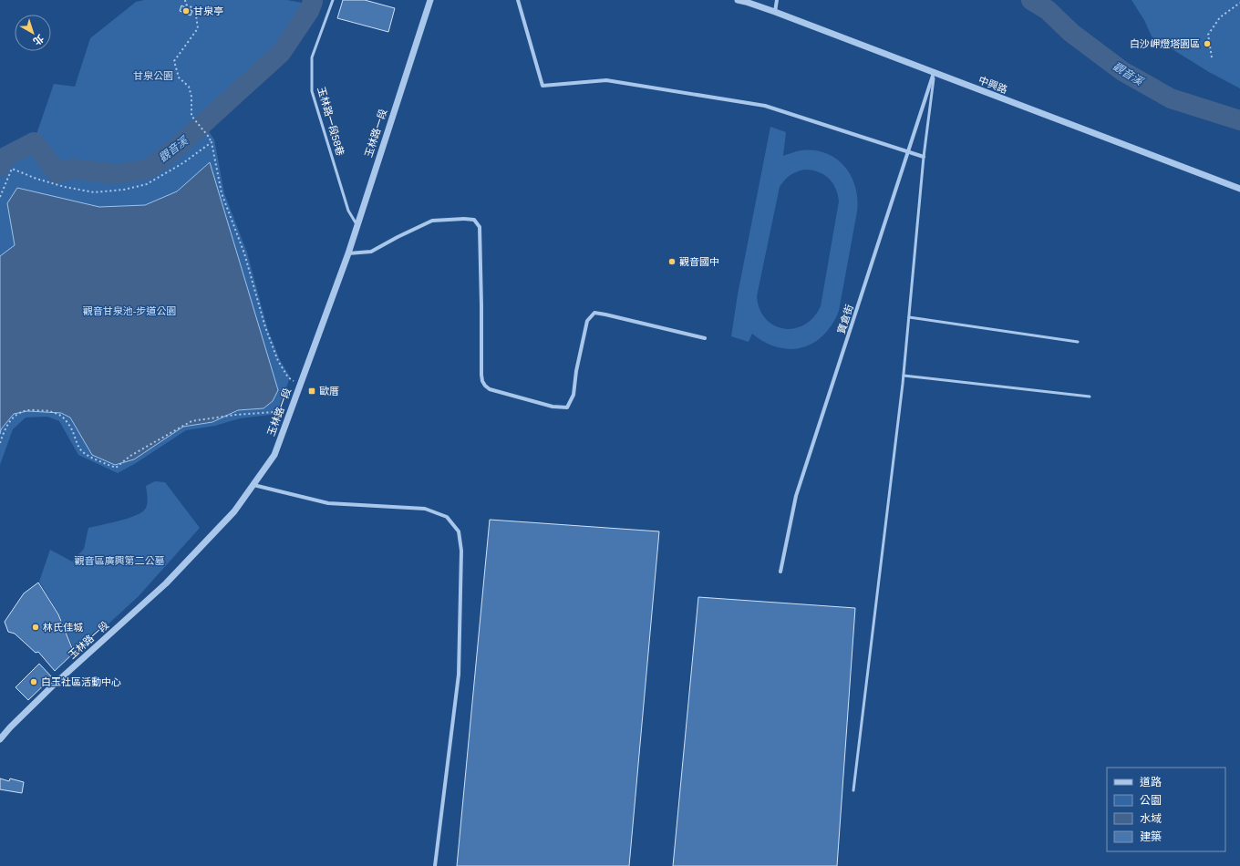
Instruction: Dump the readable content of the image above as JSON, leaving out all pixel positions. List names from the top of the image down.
{
  "streets": {
    "street": ["中興路", "玉林路一段", "寶倉街"],
    "lane": ["玉林路一段58巷"]
  },
  "crossings": [
    ["中興路", "寶倉街"],
    ["玉林路一段58巷", "玉林路一段"]
  ],
  "water": ["觀音溪"],
  "parks": ["甘泉公園", "觀音甘泉池-步道公園", "觀音區廣興第二公墓"],
  "places": {
    "other": [
      "甘泉亭",
      "白沙岬燈塔園區",
      "觀音國中",
      "林氏佳城",
      "白玉社區活動中心"
    ],
    "transit": ["歐厝"]
  },
  "legend": [
    "道路",
    "公園",
    "水域",
    "建築"
  ],
  "north": "bottom right"
}
